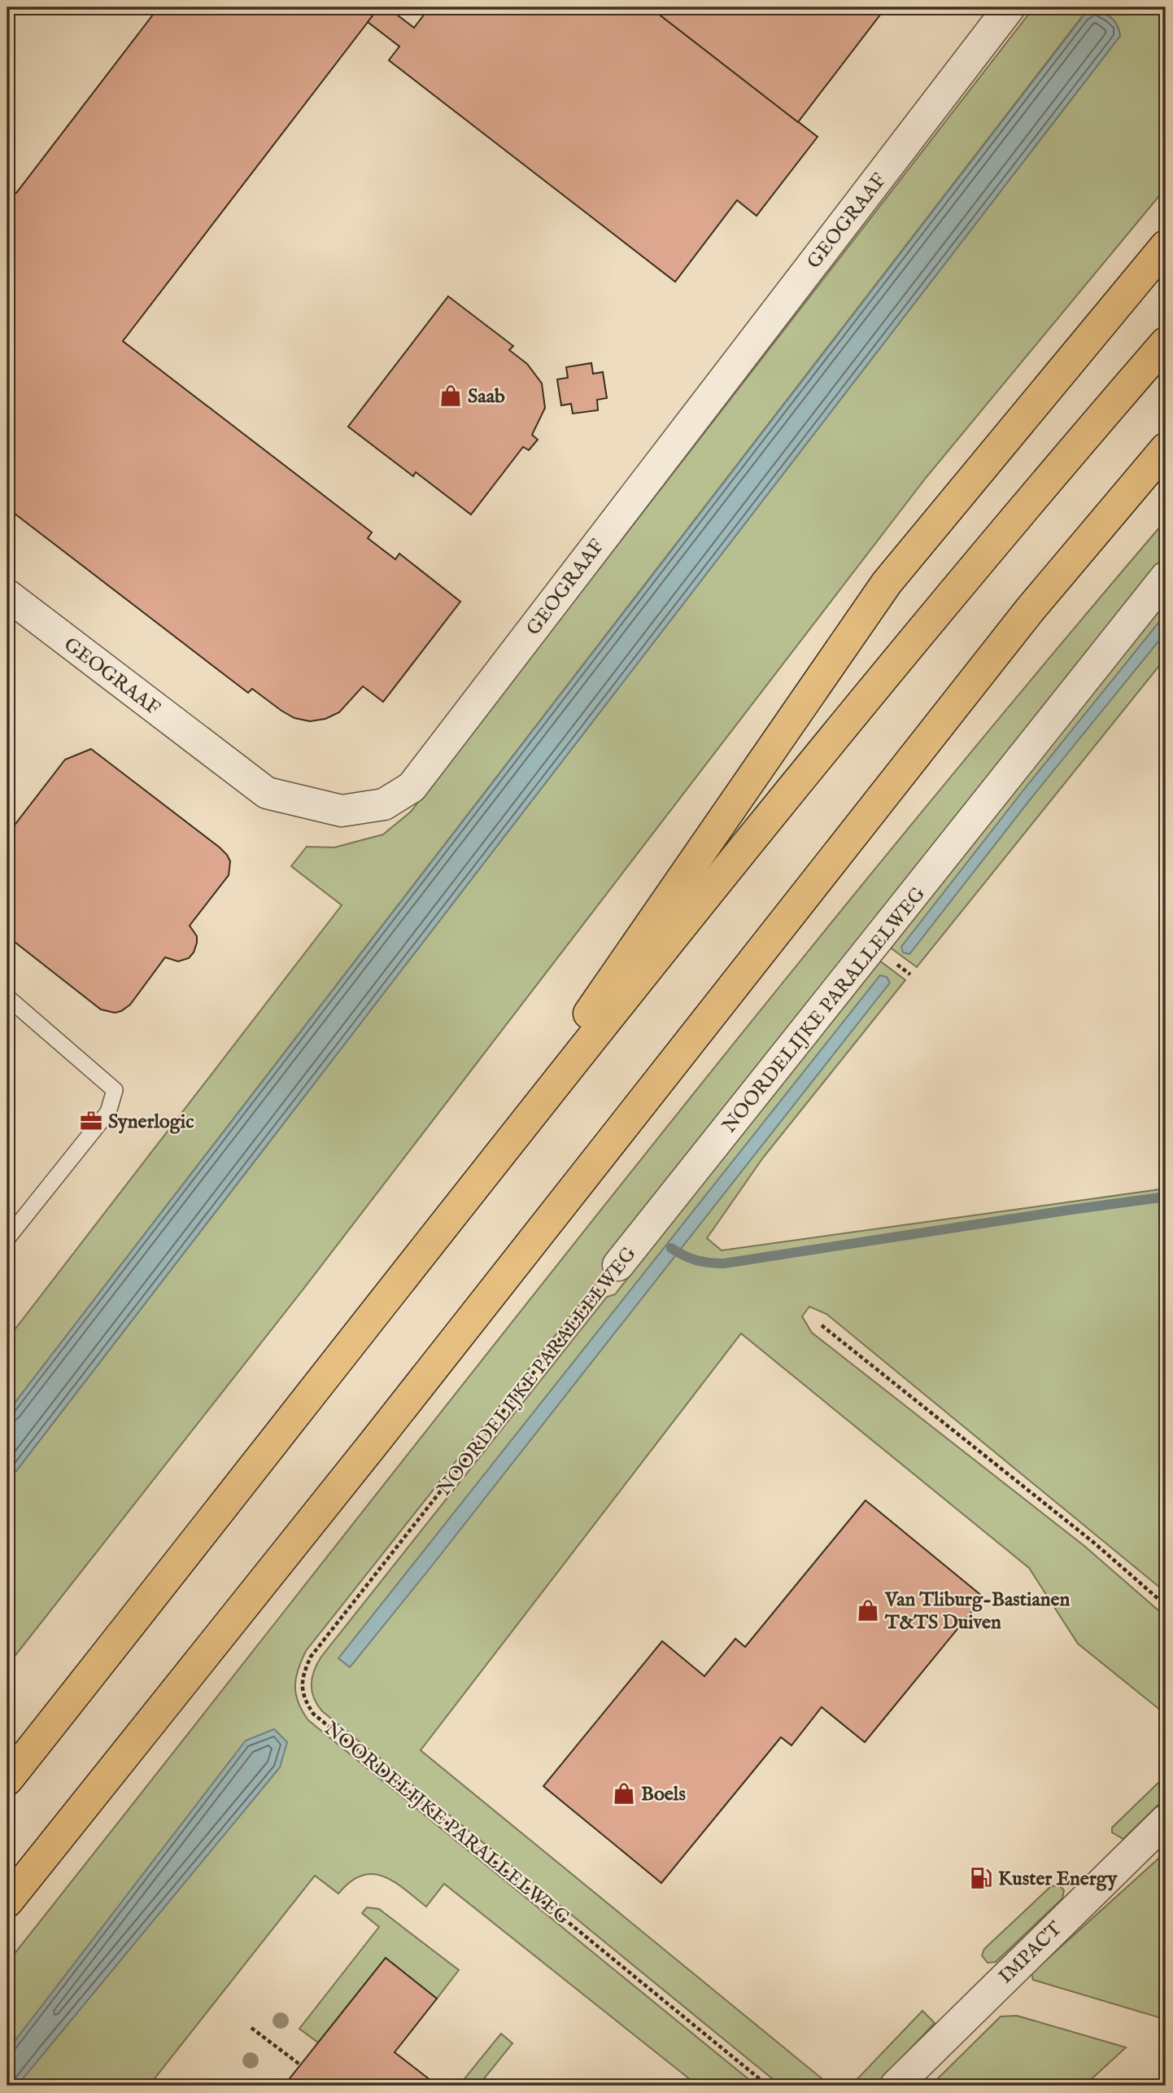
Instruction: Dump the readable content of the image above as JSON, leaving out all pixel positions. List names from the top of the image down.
{
  "streets": {
    "street": ["GEOGRAAF", "NOORDELIJKE PARALLELWEG", "IMPACT"]
  },
  "places": {
    "shop": ["Saab", "Van Tliburg-Bastianen T&TS Duiven", "Boels"],
    "office": ["Synerlogic"],
    "fuel station": ["Kuster Energy"]
  }
}
